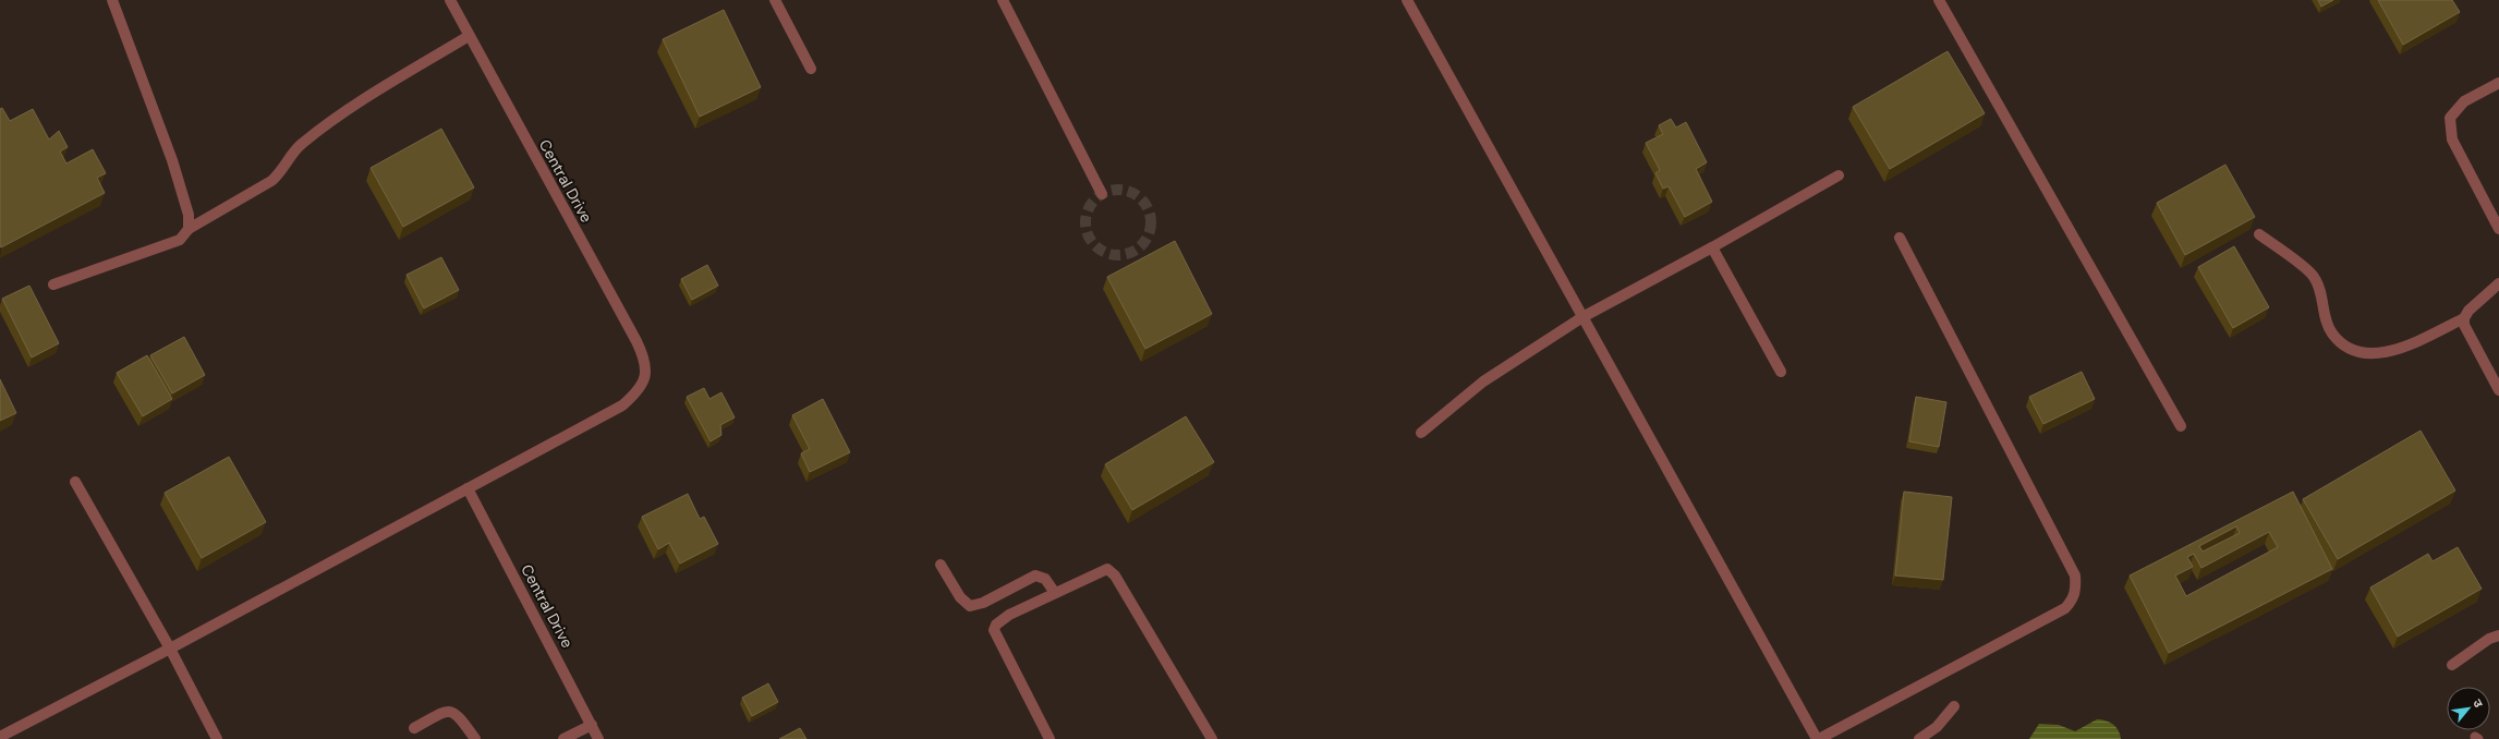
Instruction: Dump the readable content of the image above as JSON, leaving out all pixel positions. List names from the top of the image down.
{
  "streets": {
    "street": ["Central Drive"]
  },
  "north": "top right"
}
